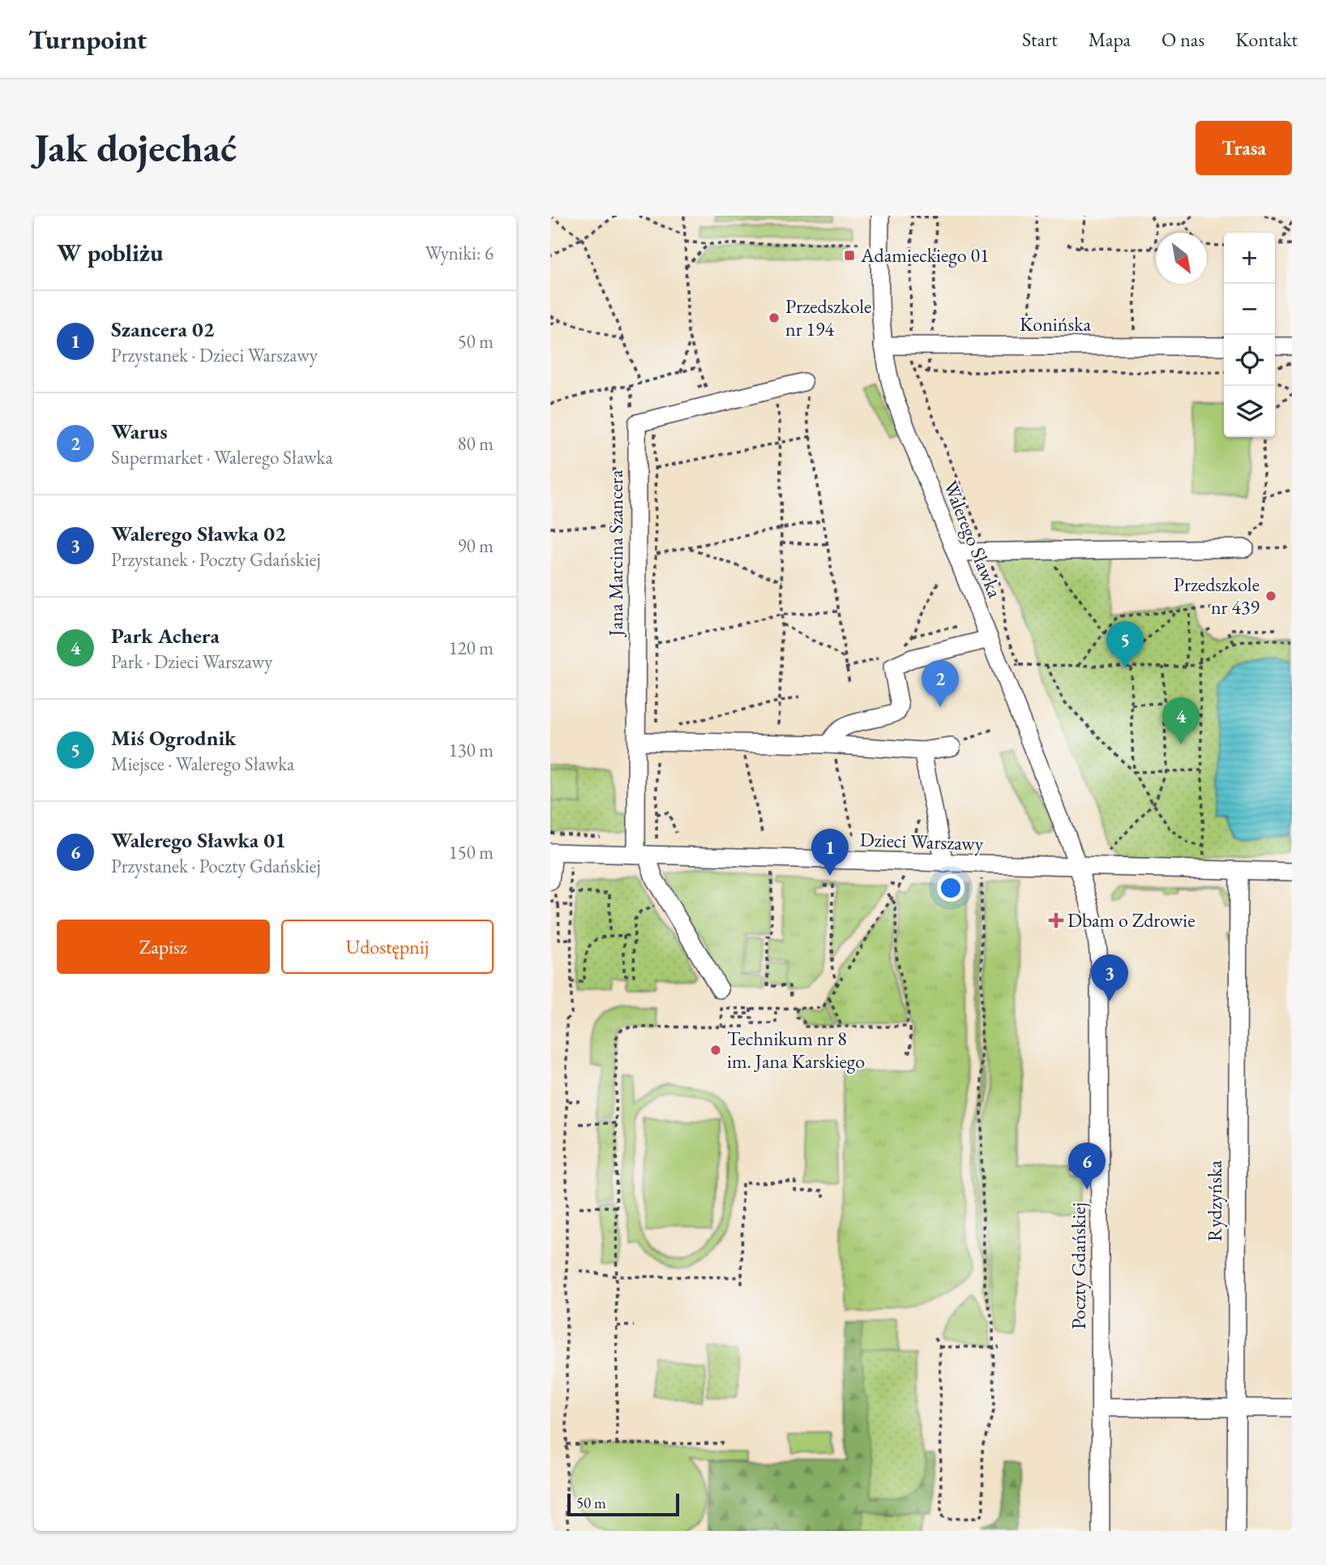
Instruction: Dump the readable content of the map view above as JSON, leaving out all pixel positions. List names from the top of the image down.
{
  "streets": {
    "street": [
      "Konińska",
      "Walerego Sławka",
      "Jana Marcina Szancera",
      "Dzieci Warszawy",
      "Rydzyńska",
      "Poczty Gdańskiej"
    ]
  },
  "crossings": [
    ["Konińska", "Walerego Sławka"],
    ["Walerego Sławka", "Dzieci Warszawy"],
    ["Walerego Sławka", "Poczty Gdańskiej"],
    ["Jana Marcina Szancera", "Dzieci Warszawy"],
    ["Dzieci Warszawy", "Rydzyńska"],
    ["Dzieci Warszawy", "Poczty Gdańskiej"]
  ],
  "places": {
    "transit": ["Adamieckiego 01"],
    "other": ["Przedszkole nr 194", "Przedszkole nr 439", "Technikum nr 8 im. Jana Karskiego"],
    "health": ["Dbam o Zdrowie"]
  },
  "scale_bar": "50 m",
  "north": "bottom right",
  "page": {
    "header": "Turnpoint",
    "nav": [
      "Start",
      "Mapa",
      "O nas",
      "Kontakt"
    ],
    "buttons": [
      "Trasa",
      ["Zapisz", "Udostępnij"]
    ],
    "title": "Jak dojechać",
    "heading": ["W pobliżu", "Wyniki: 6"],
    "map_buttons": ["+", "−"],
    "list": [
      {
        "mark": "1",
        "name": "Szancera 02",
        "note": "Przystanek · Dzieci Warszawy",
        "value": "50 m"
      },
      {
        "mark": "2",
        "name": "Warus",
        "note": "Supermarket · Walerego Sławka",
        "value": "80 m"
      },
      {
        "mark": "3",
        "name": "Walerego Sławka 02",
        "note": "Przystanek · Poczty Gdańskiej",
        "value": "90 m"
      },
      {
        "mark": "4",
        "name": "Park Achera",
        "note": "Park · Dzieci Warszawy",
        "value": "120 m"
      },
      {
        "mark": "5",
        "name": "Miś Ogrodnik",
        "note": "Miejsce · Walerego Sławka",
        "value": "130 m"
      },
      {
        "mark": "6",
        "name": "Walerego Sławka 01",
        "note": "Przystanek · Poczty Gdańskiej",
        "value": "150 m"
      }
    ],
    "pins": [
      "5",
      "2",
      "4",
      "1",
      "3",
      "6"
    ],
    "scale": "50 m"
  }
}
